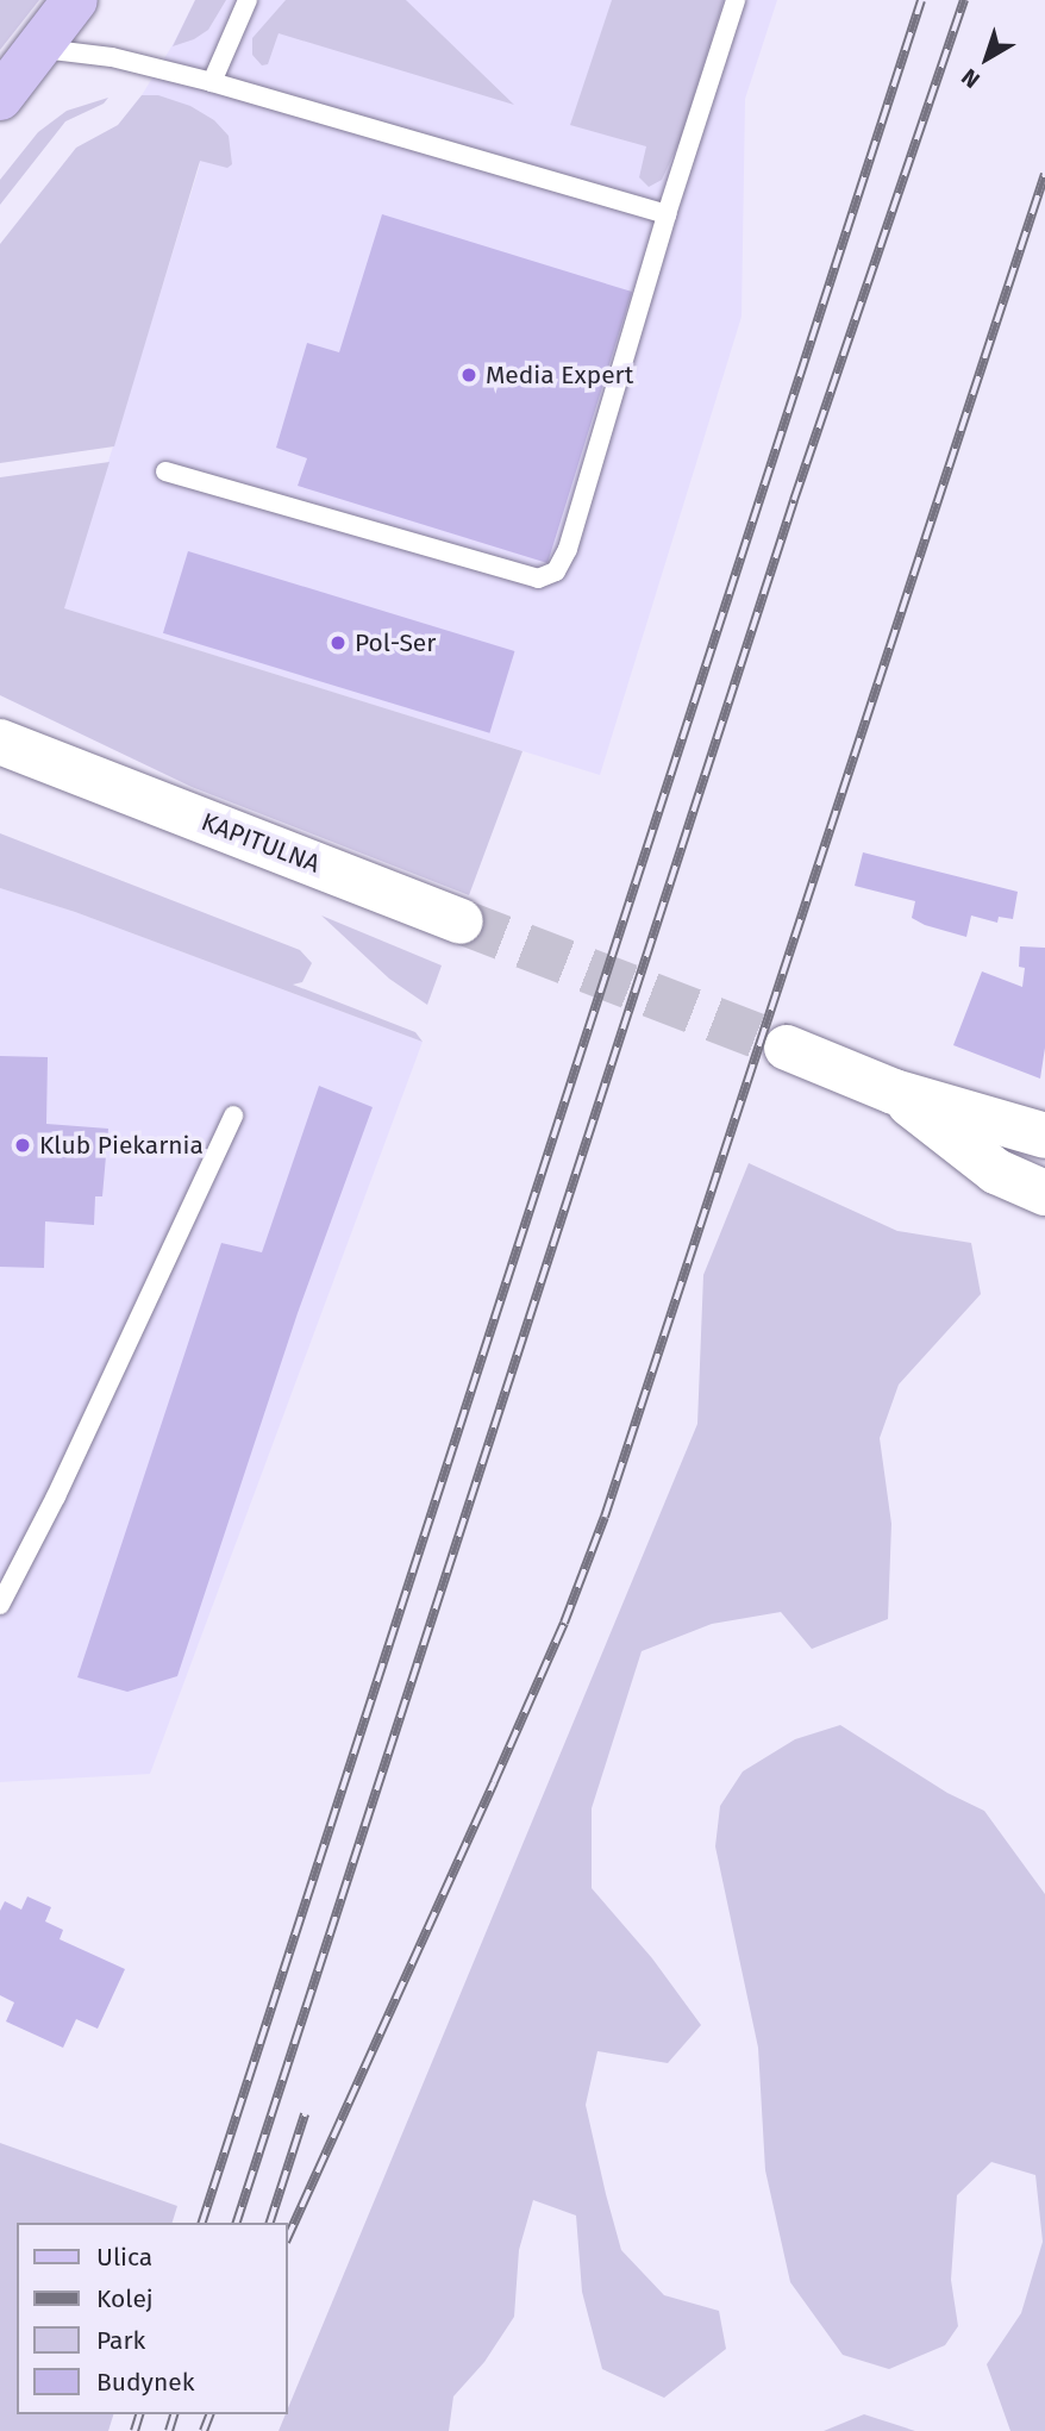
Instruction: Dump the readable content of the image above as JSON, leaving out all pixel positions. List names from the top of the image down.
{
  "streets": {
    "street": ["KAPITULNA"]
  },
  "places": ["Media Expert", "Pol-Ser", "Klub Piekarnia"],
  "legend": [
    "Ulica",
    "Kolej",
    "Park",
    "Budynek"
  ],
  "north": "bottom left"
}
